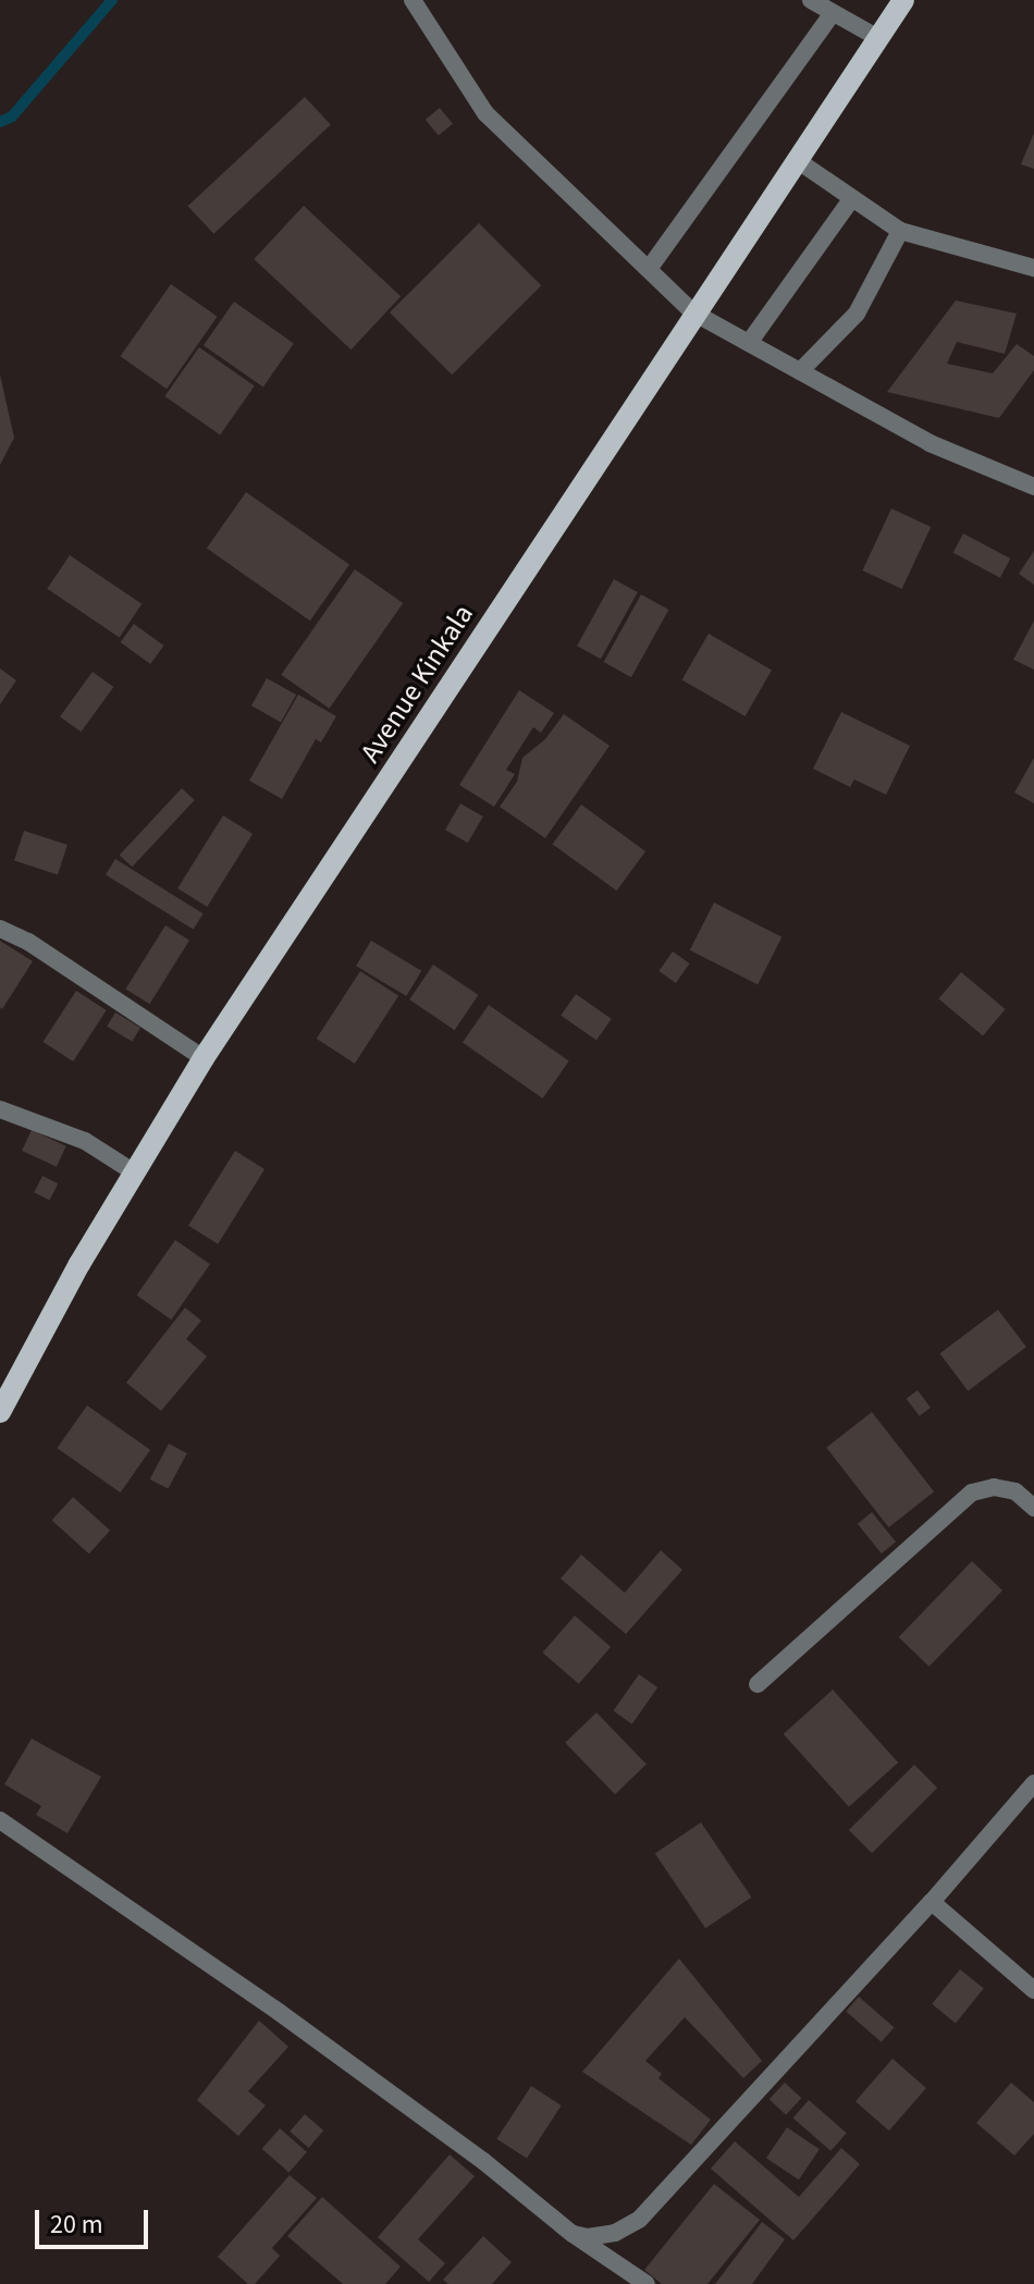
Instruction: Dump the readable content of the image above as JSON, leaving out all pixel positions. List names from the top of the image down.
{
  "streets": {
    "main road": ["Avenue Kinkala"]
  },
  "scale_bar": "20 m"
}
